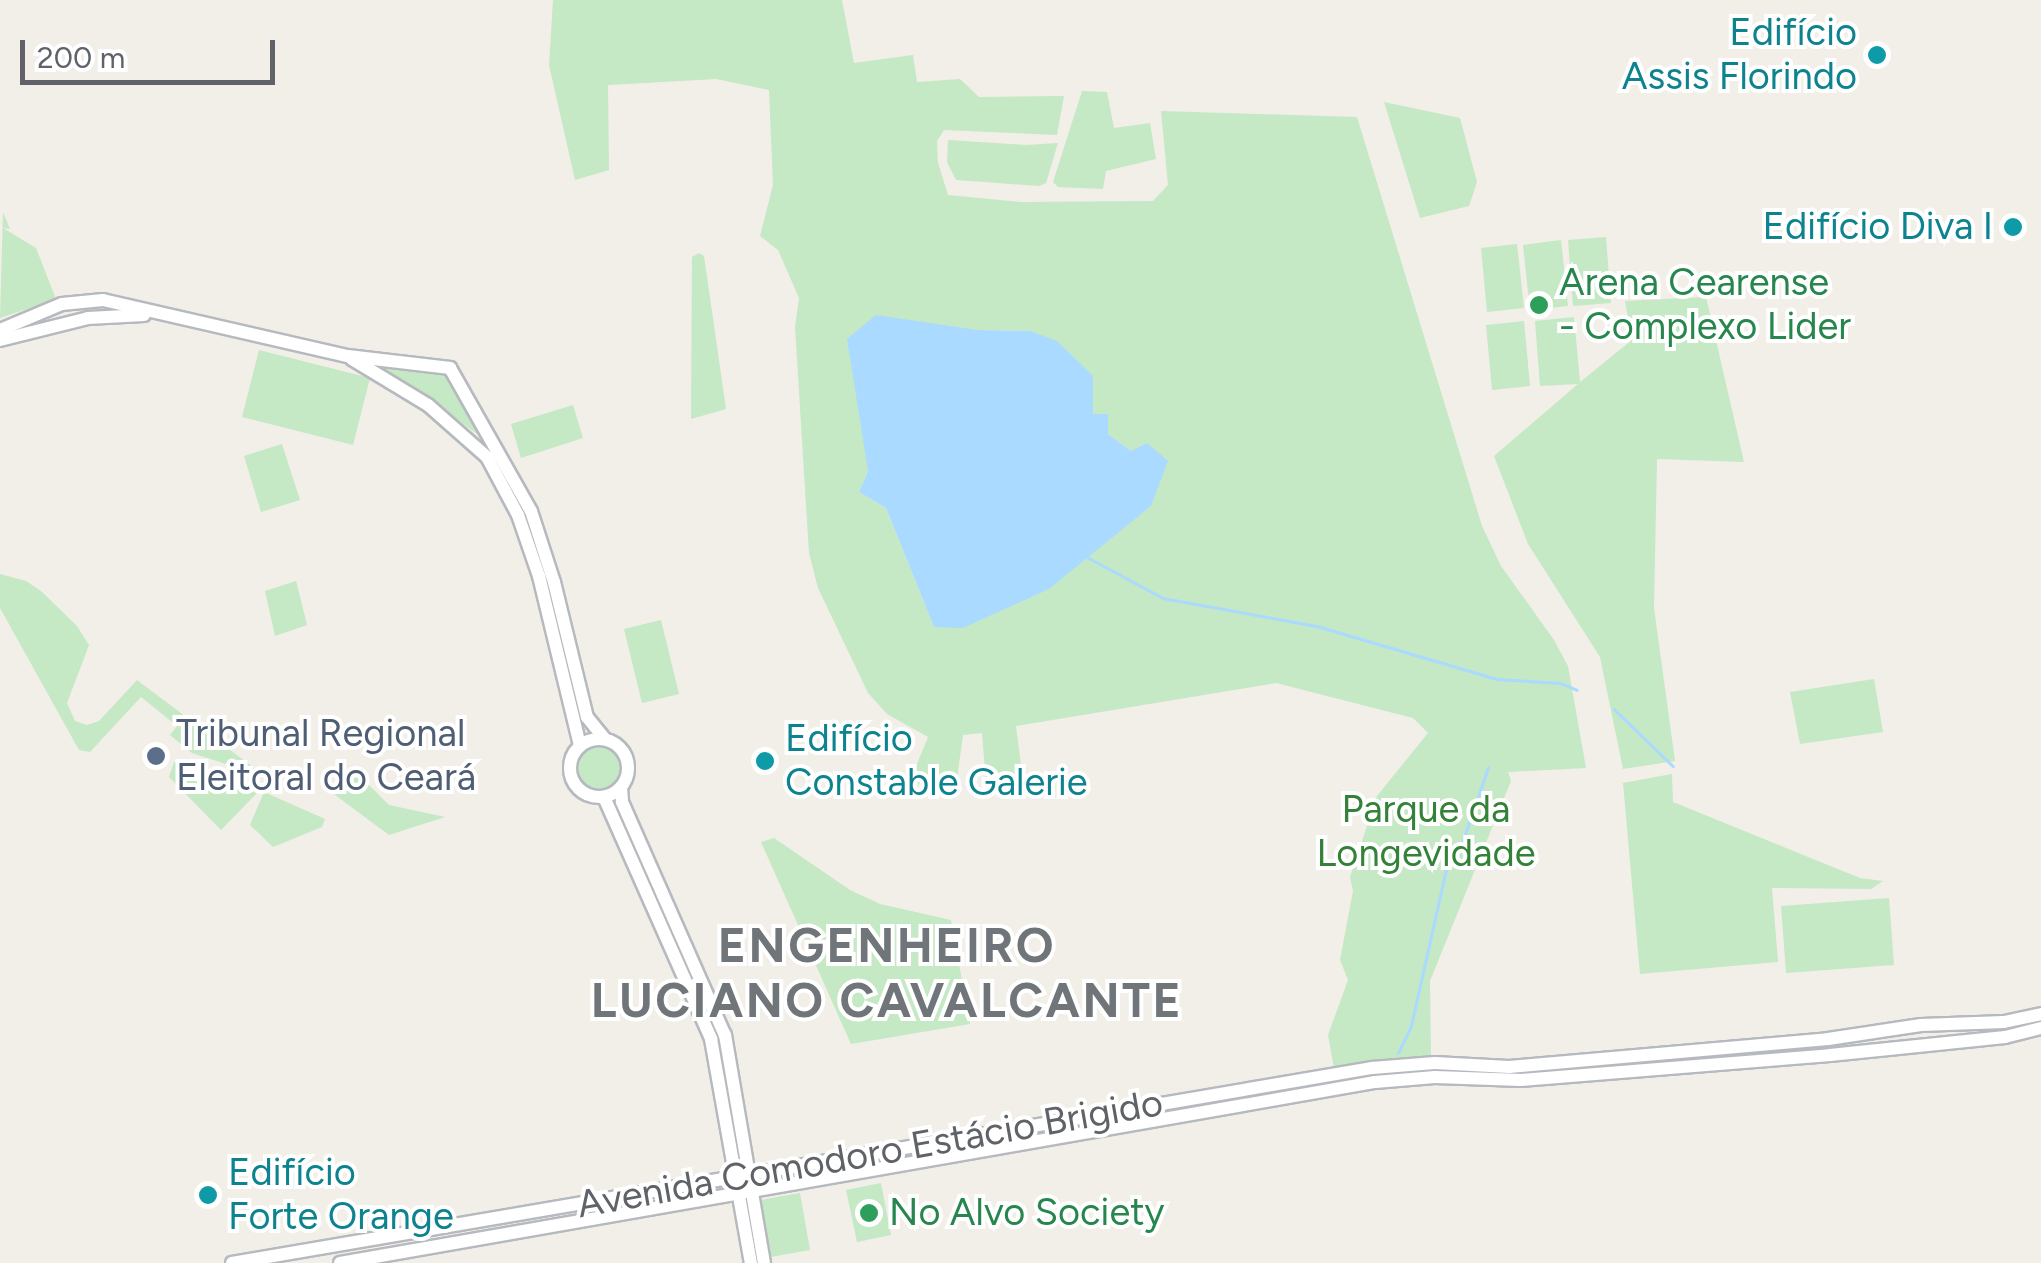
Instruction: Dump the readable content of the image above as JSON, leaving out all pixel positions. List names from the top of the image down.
{
  "streets": {
    "main road": ["Avenida Comodoro Estácio Brigido"]
  },
  "districts": ["ENGENHEIRO LUCIANO CAVALCANTE"],
  "parks": ["Parque da Longevidade"],
  "places": [
    "Edifício Assis Florindo",
    "Edifício Diva I",
    "Arena Cearense - Complexo Lider",
    "Tribunal Regional Eleitoral do Ceará",
    "Edifício Constable Galerie",
    "Edifício Forte Orange",
    "No Alvo Society"
  ],
  "scale_bar": "200 m"
}
